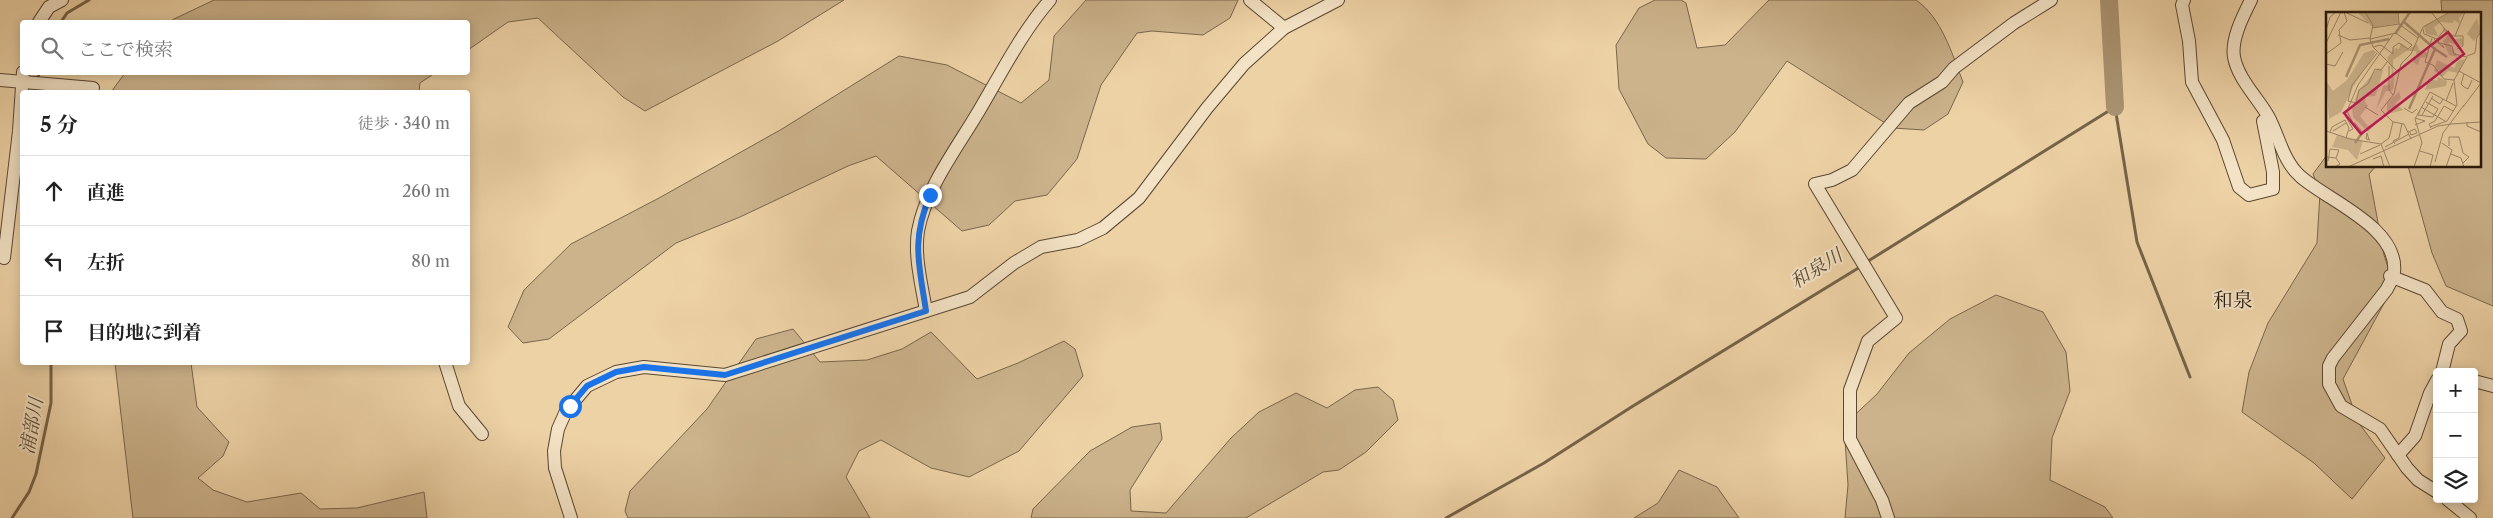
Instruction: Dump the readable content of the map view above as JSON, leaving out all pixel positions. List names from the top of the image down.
{
  "districts": ["和泉"],
  "water": ["和泉川", "浦部川"],
  "page": {
    "search": "ここで検索",
    "heading": ["5 分", "徒歩 · 340 m"],
    "list": [
      ["直進", "260 m"],
      ["左折", "80 m"],
      "目的地に到着"
    ],
    "map_buttons": ["+", "−"]
  }
}
